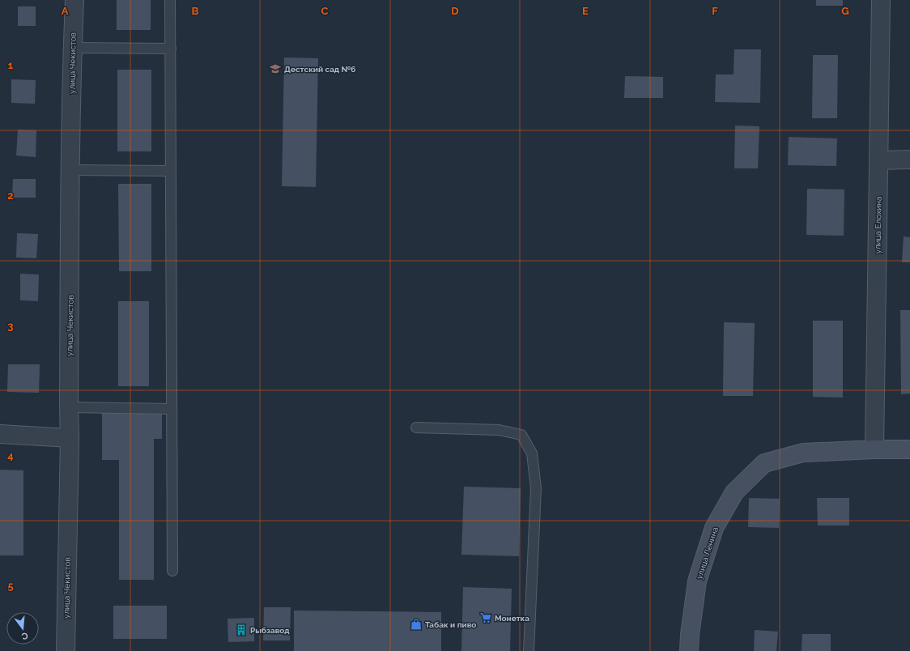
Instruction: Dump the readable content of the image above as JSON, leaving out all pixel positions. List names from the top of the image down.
{
  "streets": {
    "street": ["улица Чекистов", "улица Елохина", "улица Ленина"]
  },
  "crossings": [
    ["улица Елохина", "улица Ленина"]
  ],
  "places": {
    "school or university": ["Дестский сад №6"],
    "supermarket": ["Монетка"],
    "shop": ["Табак и пиво"],
    "building": ["Рыбзавод"]
  },
  "north": "bottom",
  "grid": {
    "columns": [
      "A",
      "B",
      "C",
      "D",
      "E",
      "F",
      "G"
    ],
    "rows": [
      "1",
      "2",
      "3",
      "4",
      "5"
    ]
  }
}
